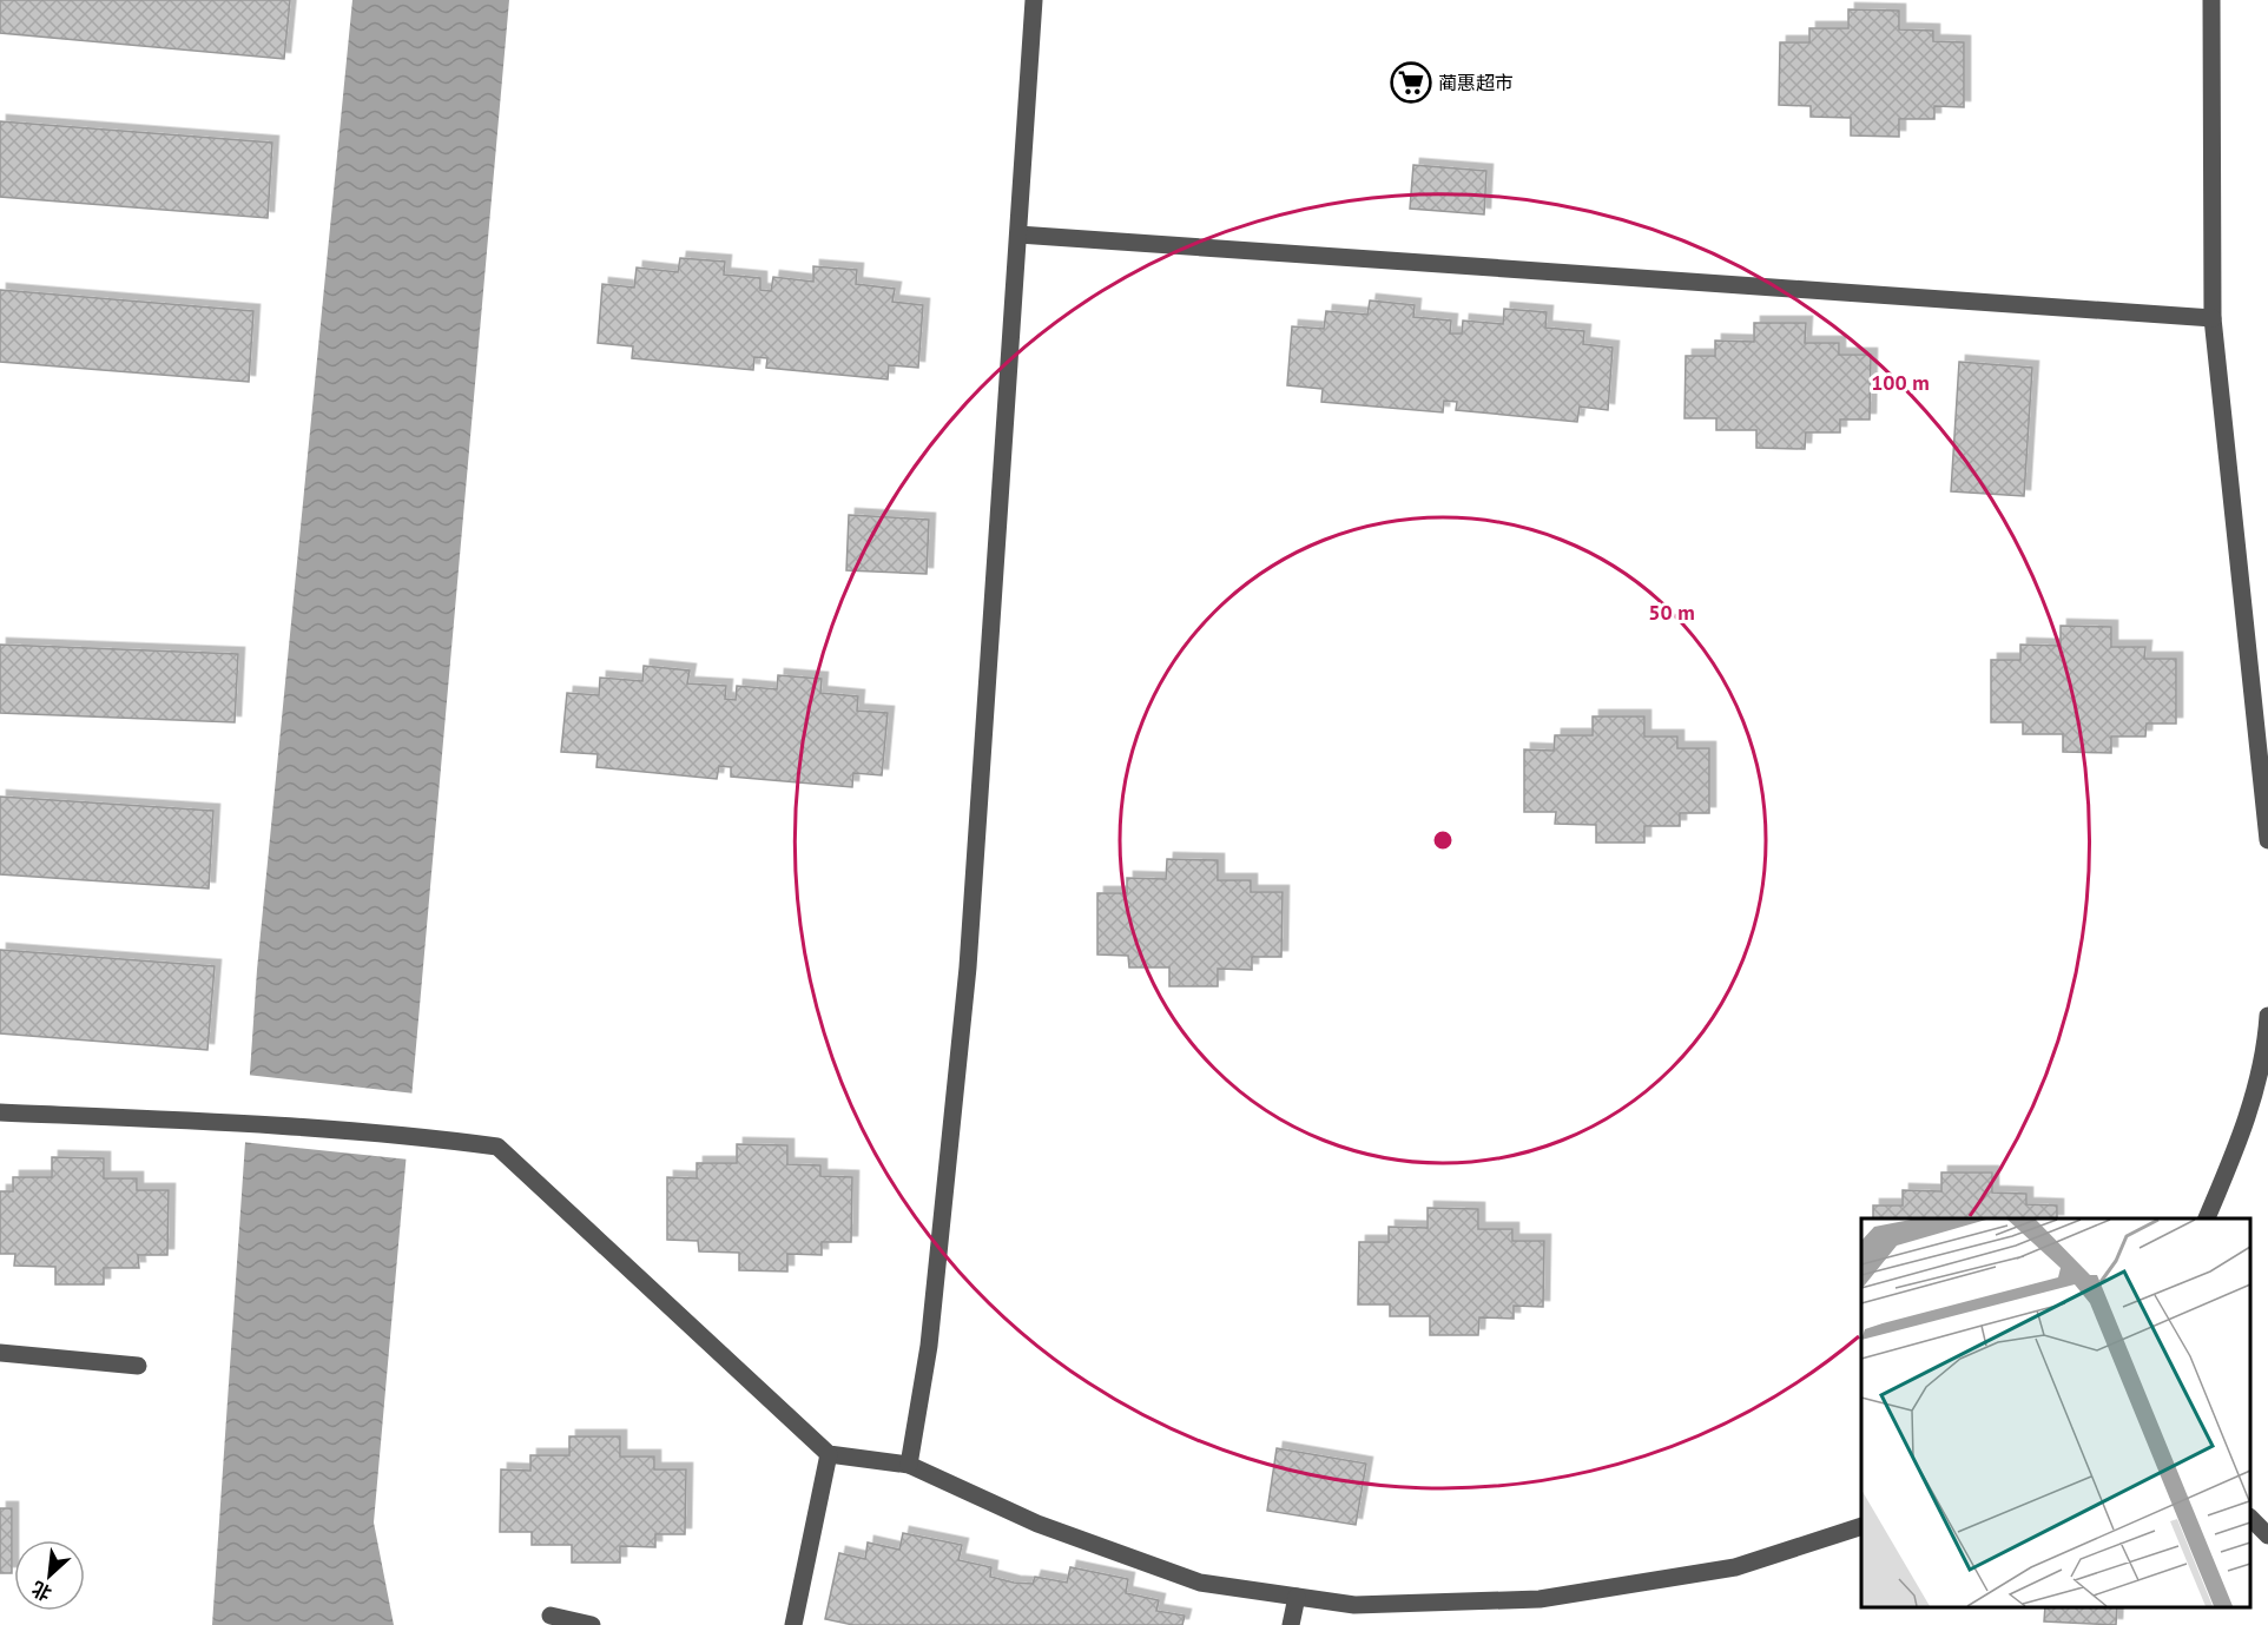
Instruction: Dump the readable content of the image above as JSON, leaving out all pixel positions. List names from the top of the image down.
{
  "places": {
    "supermarket": ["蔺惠超市"]
  },
  "north": "bottom left",
  "rings": ["100 m", "50 m"]
}
